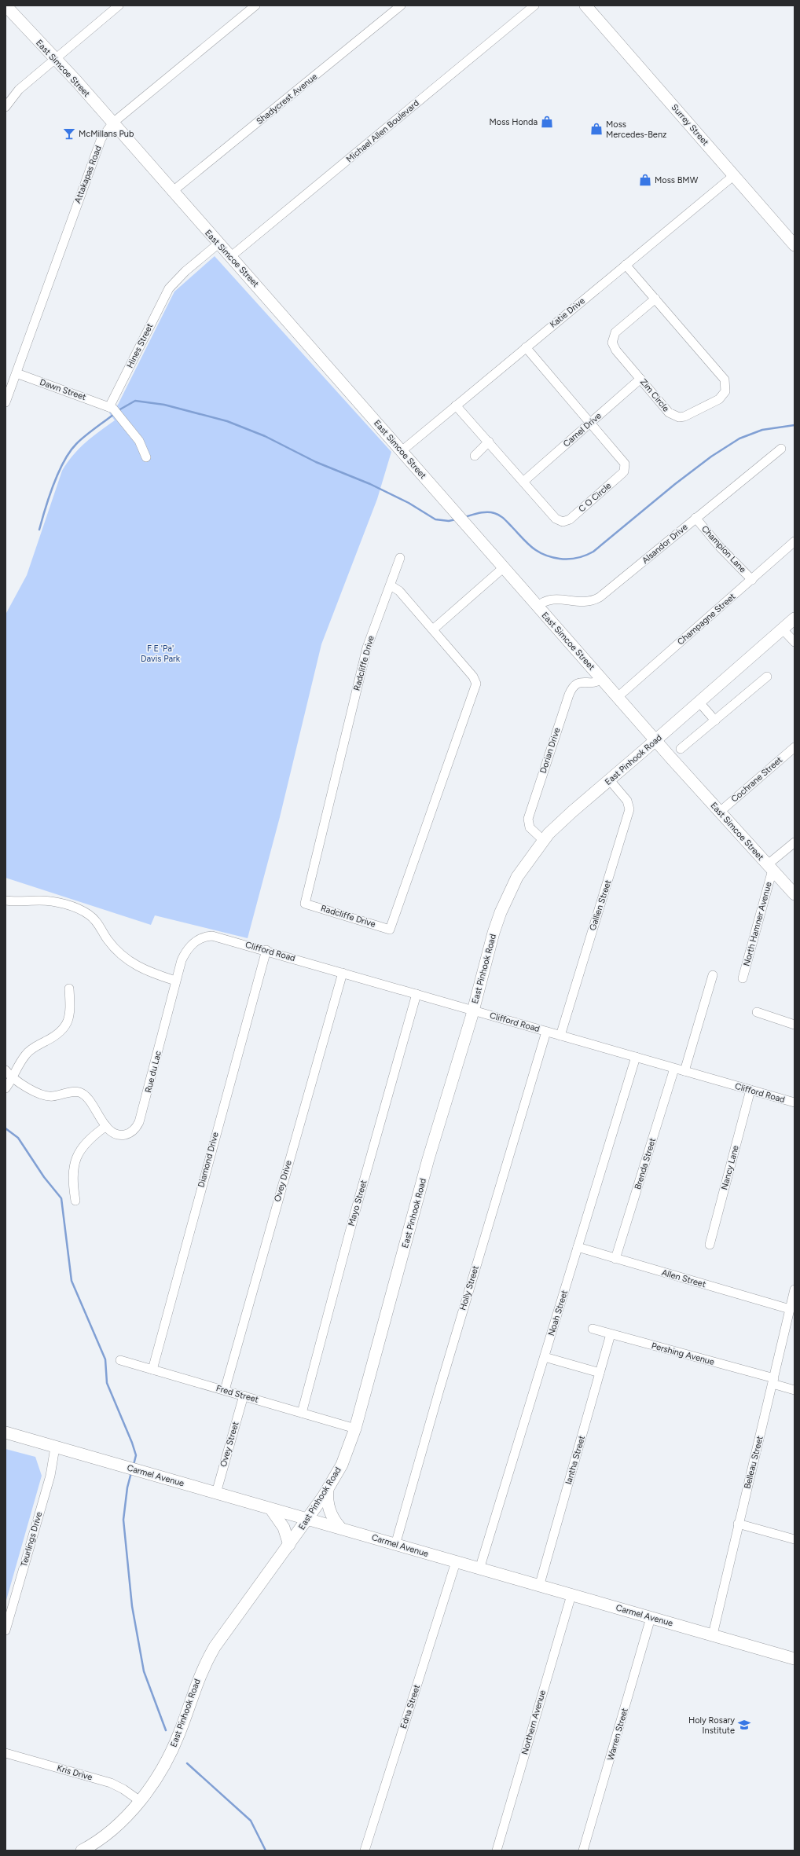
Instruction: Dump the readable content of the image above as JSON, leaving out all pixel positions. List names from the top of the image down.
{
  "streets": {
    "main road": [
      "East Simcoe Street",
      "Surrey Street",
      "East Pinhook Road",
      "Carmel Avenue"
    ],
    "street": [
      "Shadycrest Avenue",
      "Michael Allen Boulevard",
      "Attakapas Road",
      "Katie Drive",
      "Hines Street",
      "Dawn Street",
      "Zim Circle",
      "Camel Drive",
      "C O Circle",
      "Alsandor Drive",
      "Champion Lane",
      "Champagne Street",
      "Radcliffe Drive",
      "Dorian Drive",
      "Cochrane Street",
      "Gallien Street",
      "North Hamner Avenue",
      "Clifford Road",
      "Rue du Lac",
      "Diamond Drive",
      "Brenda Street",
      "Nancy Lane",
      "Ovey Drive",
      "Mayo Street",
      "Allen Street",
      "Holly Street",
      "Noah Street",
      "Pershing Avenue",
      "Fred Street",
      "Ovey Street",
      "Iantha Street",
      "Belleau Street",
      "Teurlings Drive",
      "Edna Street",
      "Northern Avenue",
      "Warren Street",
      "Kris Drive"
    ]
  },
  "crossings": [
    ["East Simcoe Street", "Shadycrest Avenue"],
    ["East Simcoe Street", "Michael Allen Boulevard"],
    ["East Simcoe Street", "Attakapas Road"],
    ["East Simcoe Street", "Katie Drive"],
    ["East Simcoe Street", "Hines Street"],
    ["East Simcoe Street", "Alsandor Drive"],
    ["East Simcoe Street", "Champagne Street"],
    ["East Simcoe Street", "Dorian Drive"],
    ["East Simcoe Street", "East Pinhook Road"],
    ["East Simcoe Street", "Cochrane Street"],
    ["East Simcoe Street", "North Hamner Avenue"],
    ["Surrey Street", "Katie Drive"],
    ["Attakapas Road", "Dawn Street"],
    ["Katie Drive", "Zim Circle"],
    ["Katie Drive", "C O Circle"],
    ["Hines Street", "Dawn Street"],
    ["Zim Circle", "Camel Drive"],
    ["Camel Drive", "C O Circle"],
    ["Alsandor Drive", "Champion Lane"],
    ["Champion Lane", "Champagne Street"],
    ["Dorian Drive", "East Pinhook Road"],
    ["East Pinhook Road", "Gallien Street"],
    ["East Pinhook Road", "Clifford Road"],
    ["East Pinhook Road", "Fred Street"],
    ["East Pinhook Road", "Carmel Avenue"],
    ["East Pinhook Road", "Kris Drive"],
    ["Gallien Street", "Clifford Road"],
    ["Clifford Road", "Rue du Lac"],
    ["Clifford Road", "Diamond Drive"],
    ["Clifford Road", "Brenda Street"],
    ["Clifford Road", "Nancy Lane"],
    ["Clifford Road", "Ovey Drive"],
    ["Clifford Road", "Mayo Street"],
    ["Clifford Road", "Holly Street"],
    ["Clifford Road", "Noah Street"],
    ["Diamond Drive", "Fred Street"],
    ["Brenda Street", "Allen Street"],
    ["Ovey Drive", "Fred Street"],
    ["Mayo Street", "Fred Street"],
    ["Allen Street", "Noah Street"],
    ["Allen Street", "Belleau Street"],
    ["Holly Street", "Carmel Avenue"],
    ["Noah Street", "Carmel Avenue"],
    ["Pershing Avenue", "Iantha Street"],
    ["Pershing Avenue", "Belleau Street"],
    ["Fred Street", "Ovey Street"],
    ["Ovey Street", "Carmel Avenue"],
    ["Iantha Street", "Carmel Avenue"],
    ["Belleau Street", "Carmel Avenue"],
    ["Carmel Avenue", "Teurlings Drive"],
    ["Carmel Avenue", "Edna Street"],
    ["Carmel Avenue", "Northern Avenue"],
    ["Carmel Avenue", "Warren Street"]
  ],
  "parks": ["F E 'Pa' Davis Park"],
  "places": {
    "shop": ["Moss Honda", "Moss Mercedes-Benz", "Moss BMW"],
    "bar": ["McMillans Pub"],
    "school or university": ["Holy Rosary Institute"]
  }
}
